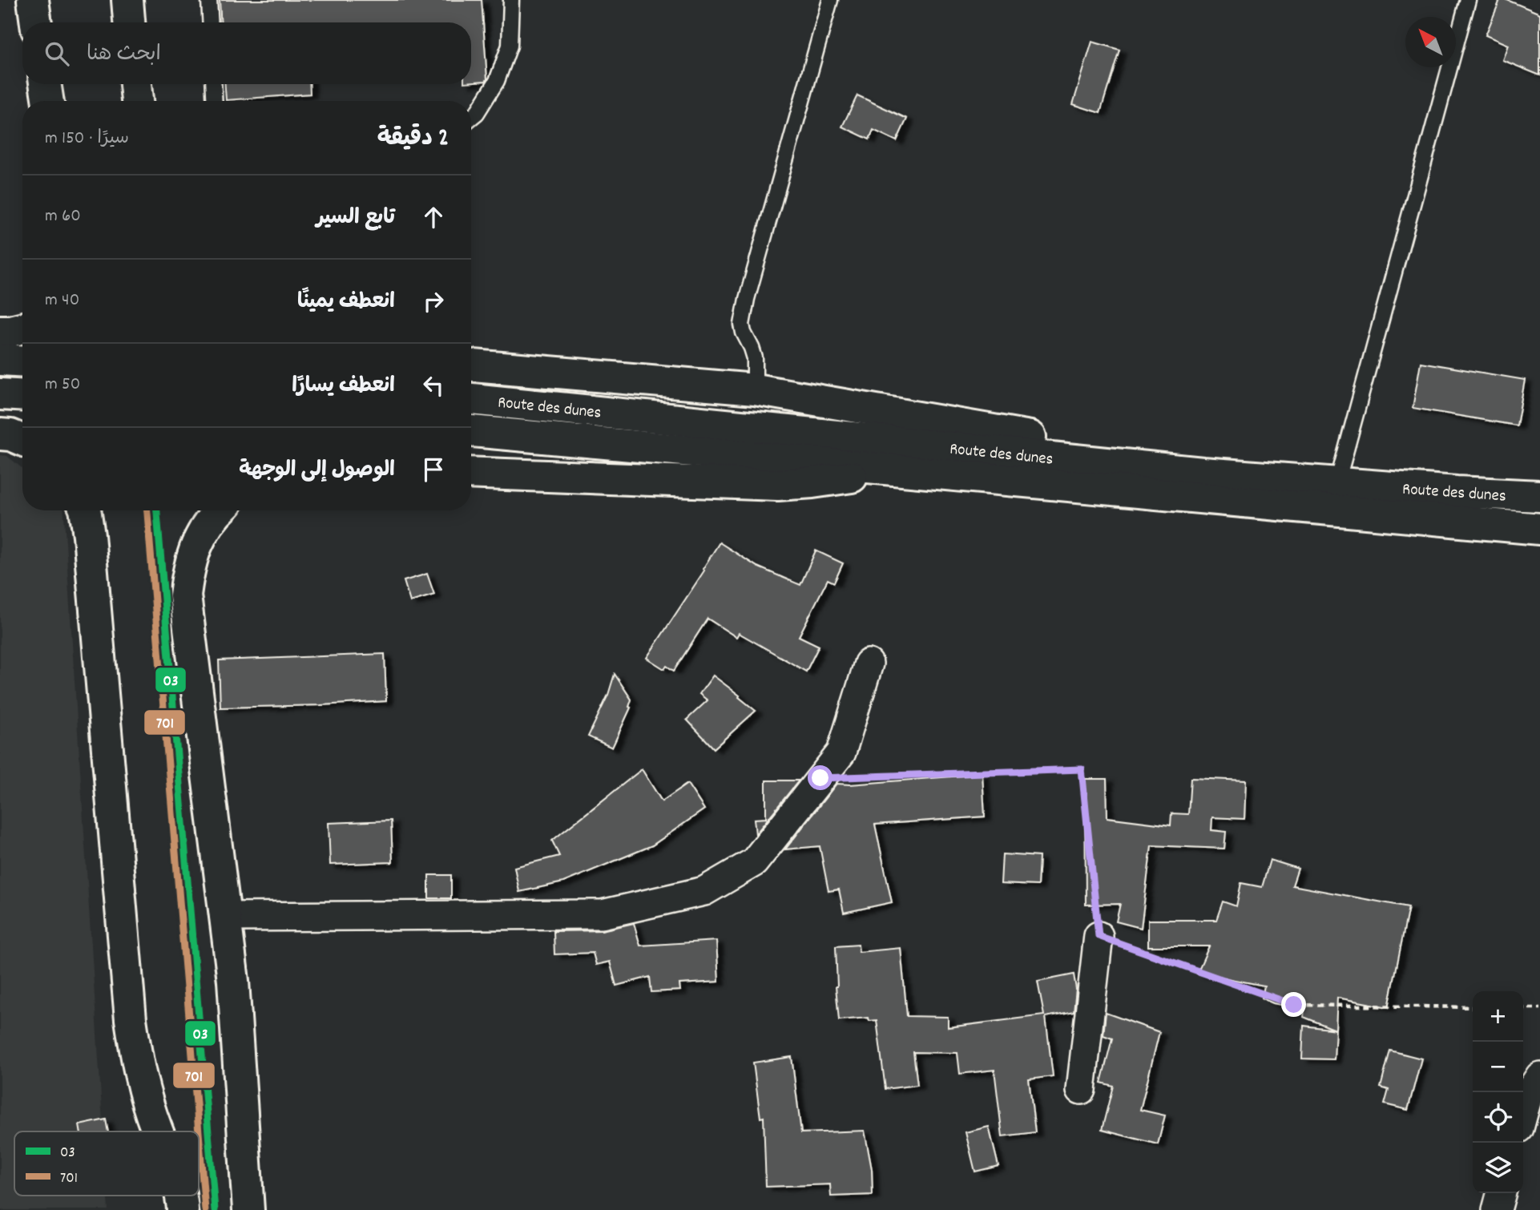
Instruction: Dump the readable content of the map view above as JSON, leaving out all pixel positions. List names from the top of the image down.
{
  "streets": {
    "highway": ["Route des dunes"]
  },
  "lines": ["transit line 03", "transit line 701"],
  "legend": ["03", "701"],
  "north": "top left",
  "page": {
    "search": "ابحث هنا",
    "heading": ["2 دقيقة", "سيرًا · 150 m"],
    "list": [
      ["تابع السير", "60 m"],
      ["انعطف يمينًا", "40 m"],
      ["انعطف يسارًا", "50 m"],
      "الوصول إلى الوجهة"
    ],
    "map_buttons": ["+", "−"]
  }
}
